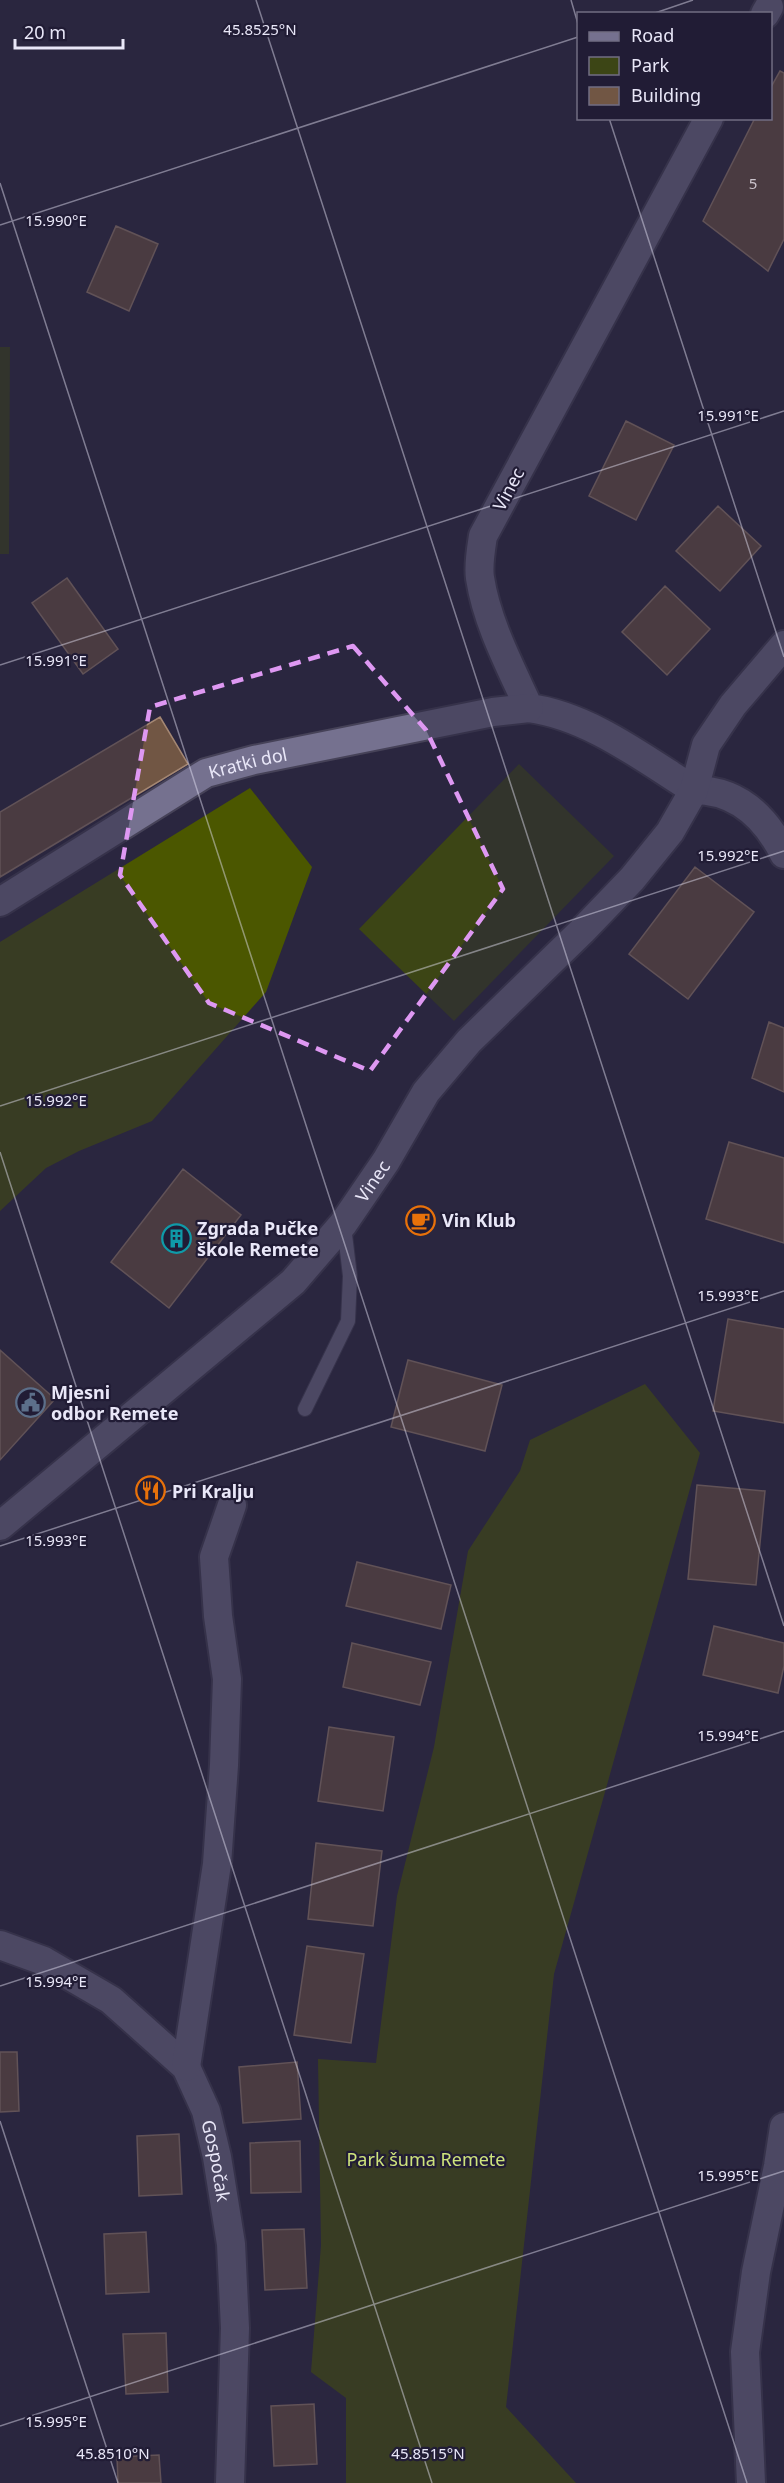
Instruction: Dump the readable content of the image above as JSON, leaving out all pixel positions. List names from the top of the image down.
{
  "streets": {
    "street": ["Vinec", "Kratki dol", "Gospočak"]
  },
  "crossings": [
    ["Vinec", "Kratki dol"]
  ],
  "parks": ["Park šuma Remete"],
  "places": {
    "cafe": ["Vin Klub"],
    "building": ["Zgrada Pučke škole Remete"],
    "public building": ["Mjesni odbor Remete"],
    "restaurant": ["Pri Kralju"]
  },
  "house_numbers": ["5"],
  "legend": ["Road", "Park", "Building"],
  "scale_bar": "20 m",
  "coordinates": [
    "45.8525°N",
    "15.990°E",
    "15.991°E",
    "15.992°E",
    "15.993°E",
    "15.994°E",
    "15.995°E",
    "45.8510°N",
    "45.8515°N"
  ]
}
